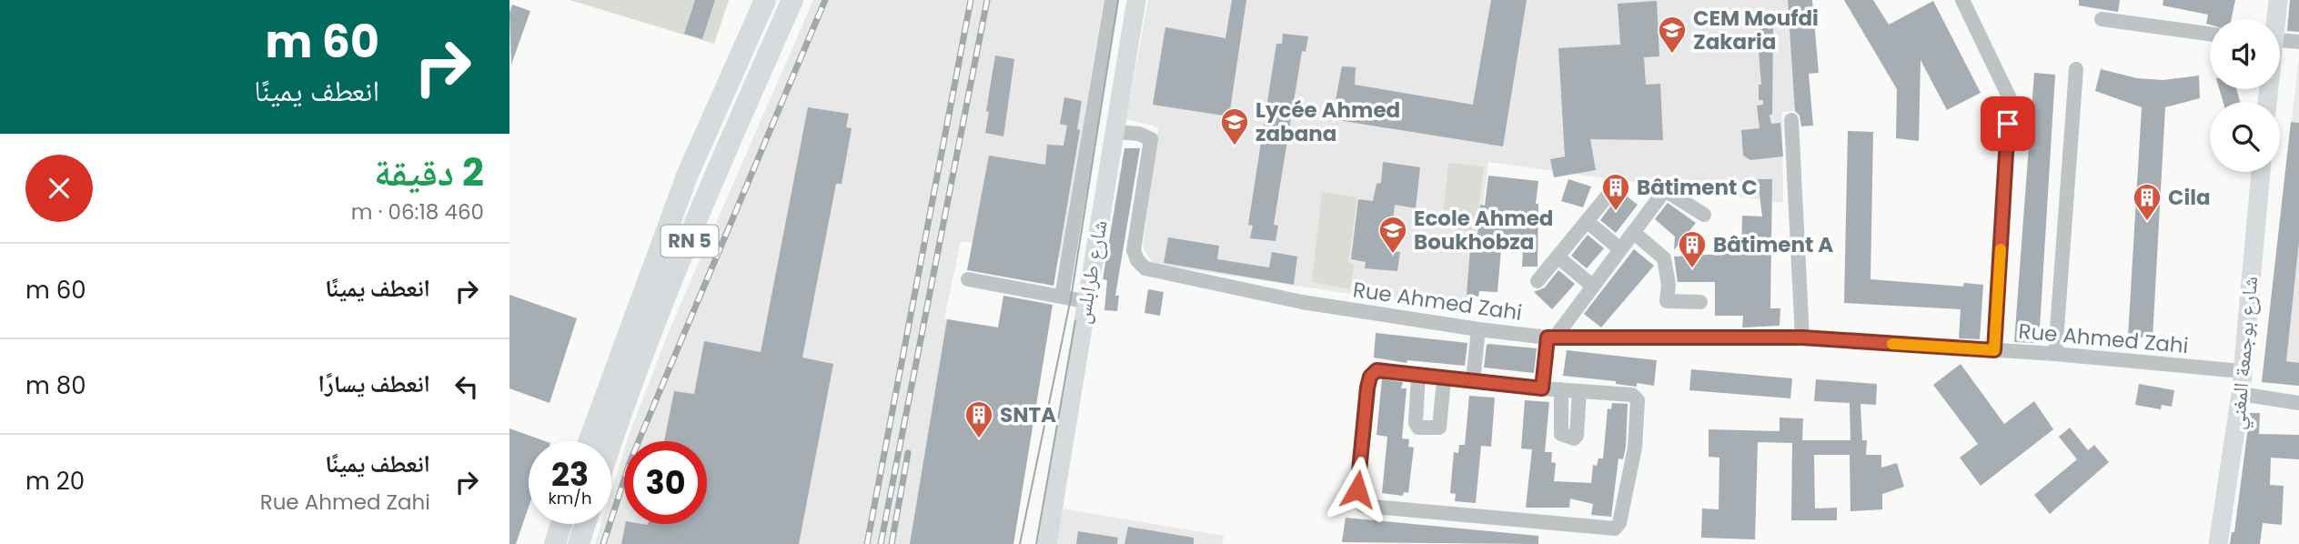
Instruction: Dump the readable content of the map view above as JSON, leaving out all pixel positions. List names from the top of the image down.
{
  "streets": {
    "highway": ["RN 5"],
    "main road": ["شارع طرابلس", "شارع بوجمعة المغني"],
    "street": ["Rue Ahmed Zahi"]
  },
  "crossings": [
    ["شارع طرابلس", "Rue Ahmed Zahi"],
    ["Rue Ahmed Zahi", "شارع بوجمعة المغني"]
  ],
  "places": {
    "school or university": ["CEM Moufdi Zakaria", "Lycée Ahmed zabana", "Ecole Ahmed Boukhobza"],
    "building": [
      "Bâtiment C",
      "Cila",
      "Bâtiment A",
      "SNTA"
    ]
  },
  "page": {
    "turn": ["60 m", "انعطف يمينًا"],
    "heading": ["2 دقيقة", "460 m · 06:18"],
    "list": [
      {
        "name": "انعطف يمينًا",
        "value": "60 m"
      },
      {
        "name": "انعطف يسارًا",
        "value": "80 m"
      },
      {
        "name": "انعطف يمينًا",
        "note": "Rue Ahmed Zahi",
        "value": "20 m"
      }
    ],
    "speed": "23 km/h",
    "limit": "30"
  }
}
